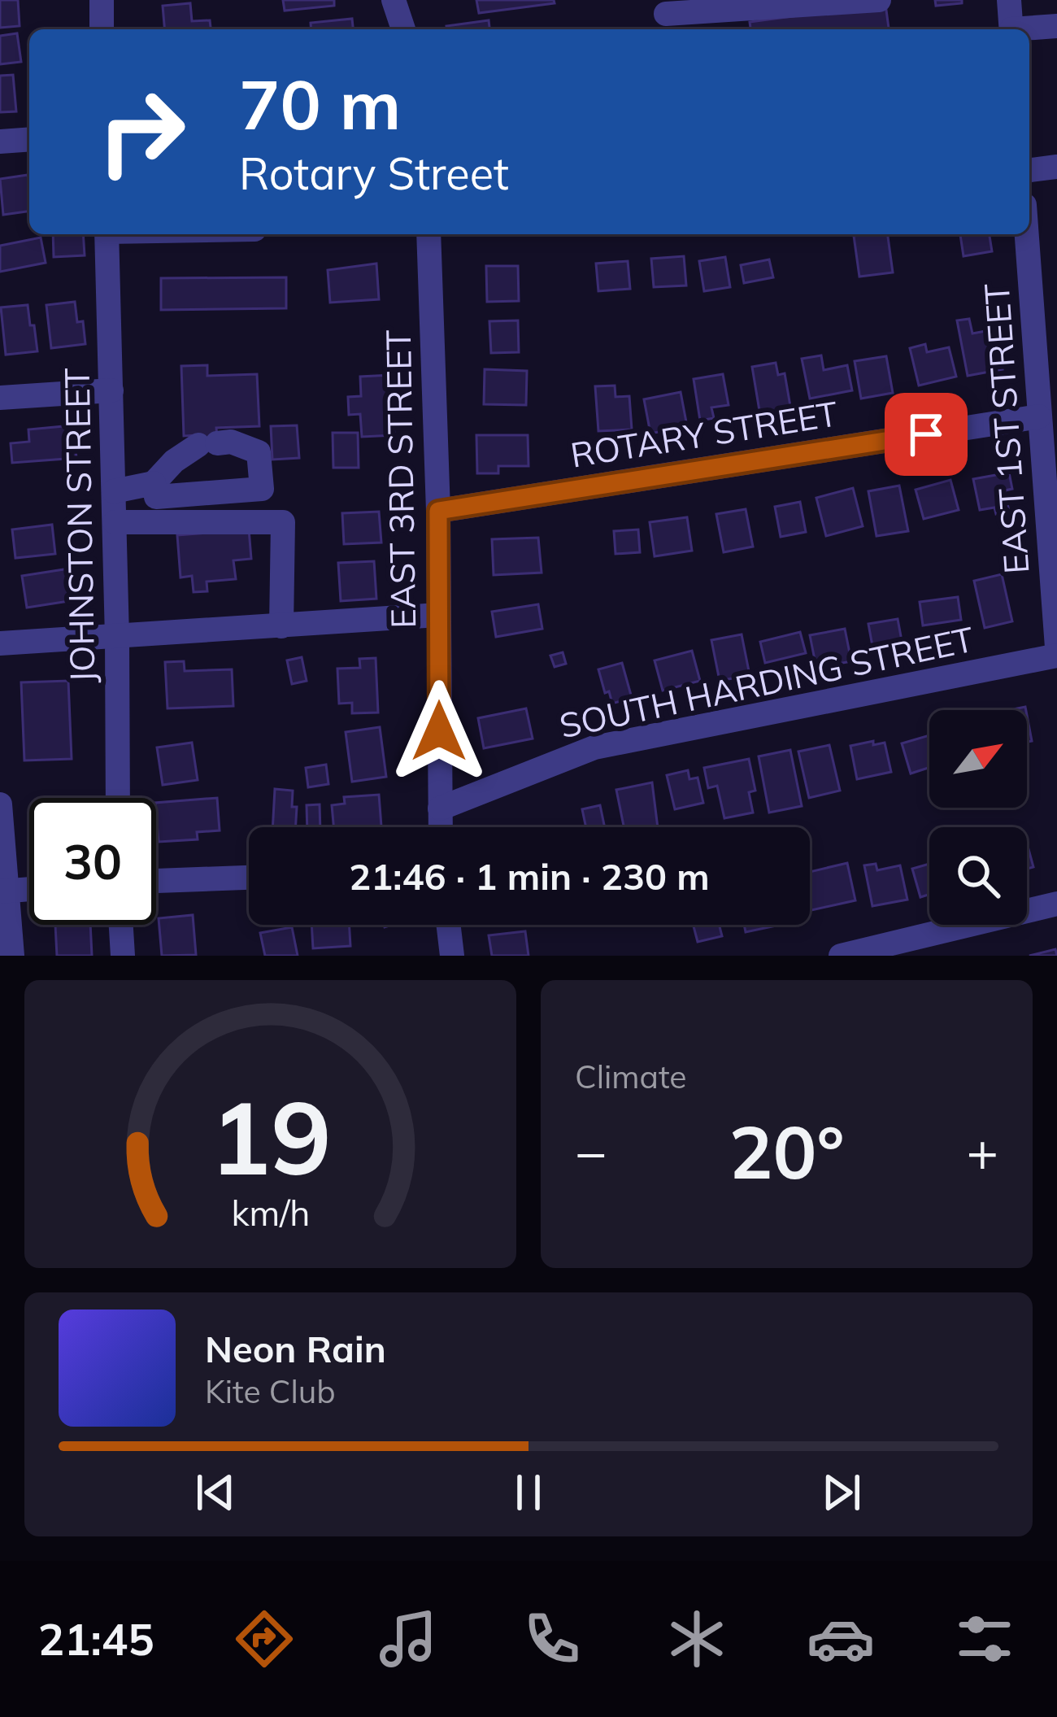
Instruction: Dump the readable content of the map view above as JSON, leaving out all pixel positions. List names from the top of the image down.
{
  "streets": {
    "street": [
      "EAST 1ST STREET",
      "ROTARY STREET",
      "EAST 3RD STREET",
      "JOHNSTON STREET",
      "SOUTH HARDING STREET"
    ]
  },
  "crossings": [
    ["EAST 1ST STREET", "ROTARY STREET"],
    ["ROTARY STREET", "EAST 3RD STREET"],
    ["EAST 3RD STREET", "SOUTH HARDING STREET"]
  ],
  "north": "top right",
  "page": {
    "turn": ["70 m", "Rotary Street"],
    "limit": "30",
    "trip": "21:46 · 1 min · 230 m",
    "tile": "Climate",
    "heat": ["−", "20°", "+"],
    "song": ["Neon Rain", "Kite Club"],
    "tabs": "21:45",
    "gauge": ["19", "km/h"]
  }
}
